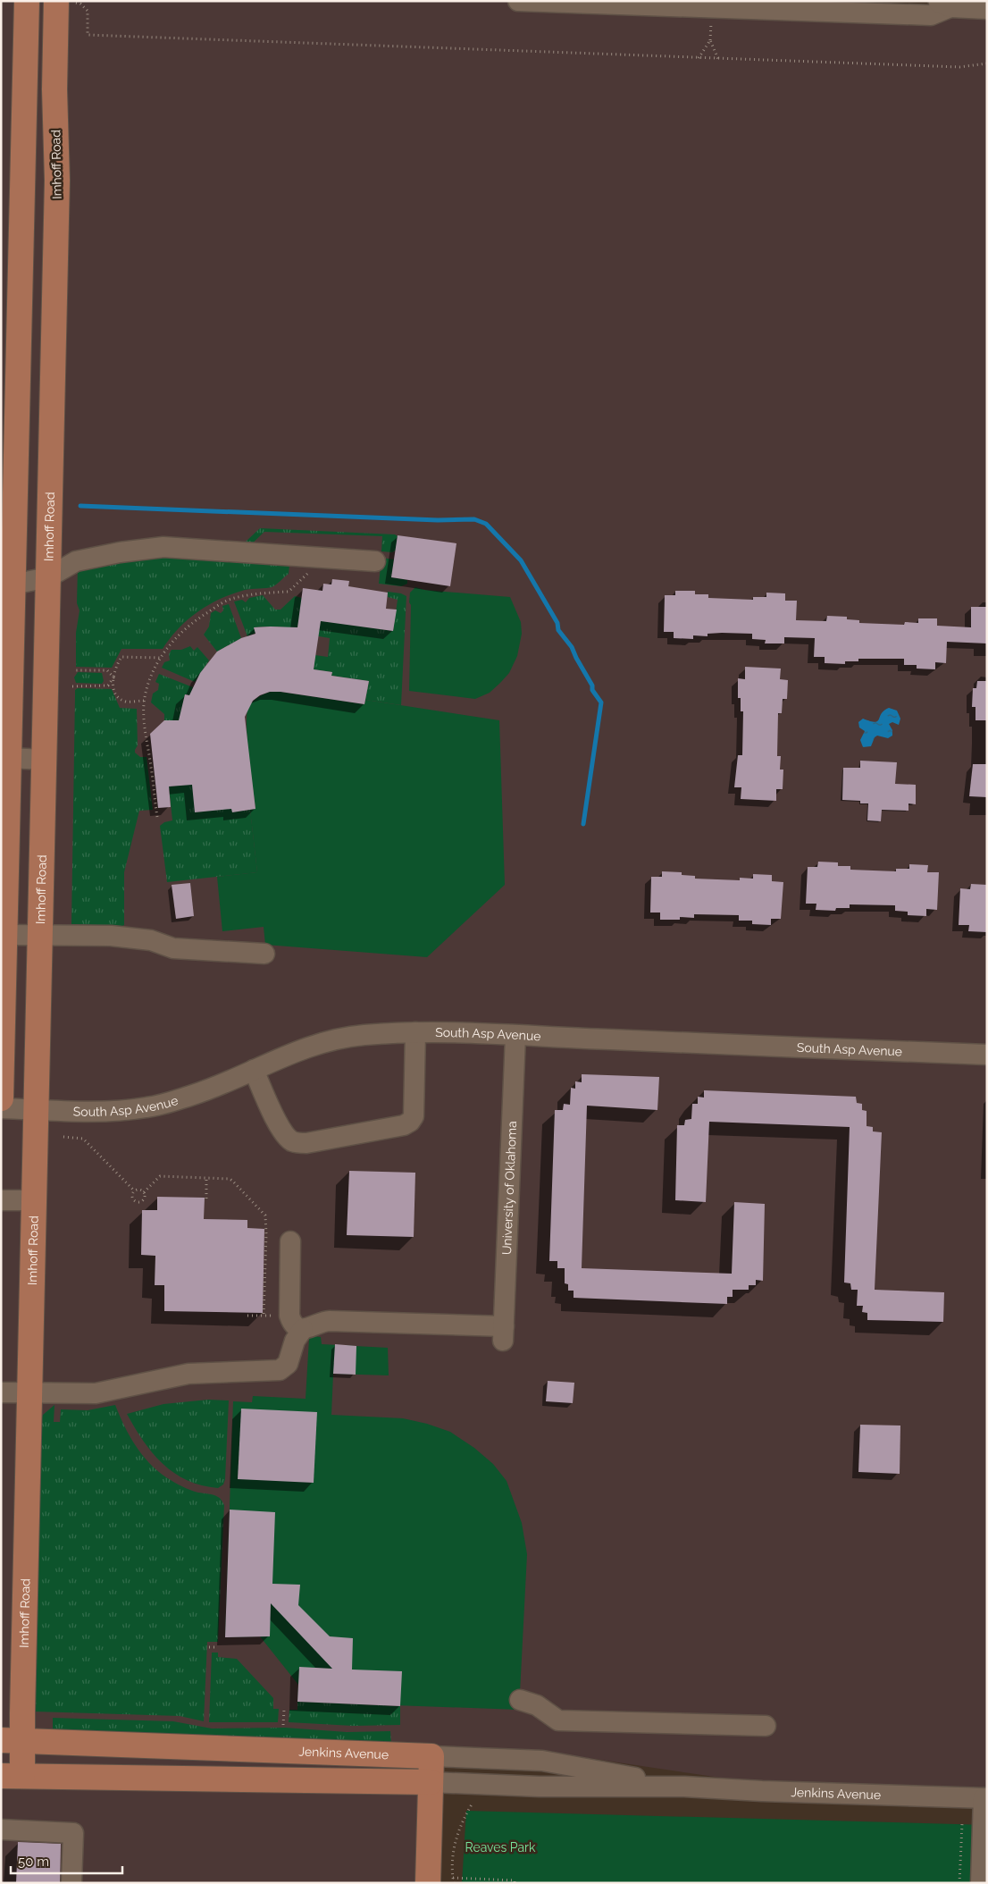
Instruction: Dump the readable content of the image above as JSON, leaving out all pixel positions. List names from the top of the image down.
{
  "streets": {
    "main road": ["Imhoff Road", "Jenkins Avenue"],
    "street": ["South Asp Avenue", "University of Oklahoma"]
  },
  "crossings": [
    ["Imhoff Road", "South Asp Avenue"],
    ["Imhoff Road", "Jenkins Avenue"],
    ["South Asp Avenue", "University of Oklahoma"]
  ],
  "parks": ["Reaves Park"],
  "scale_bar": "50 m"
}
